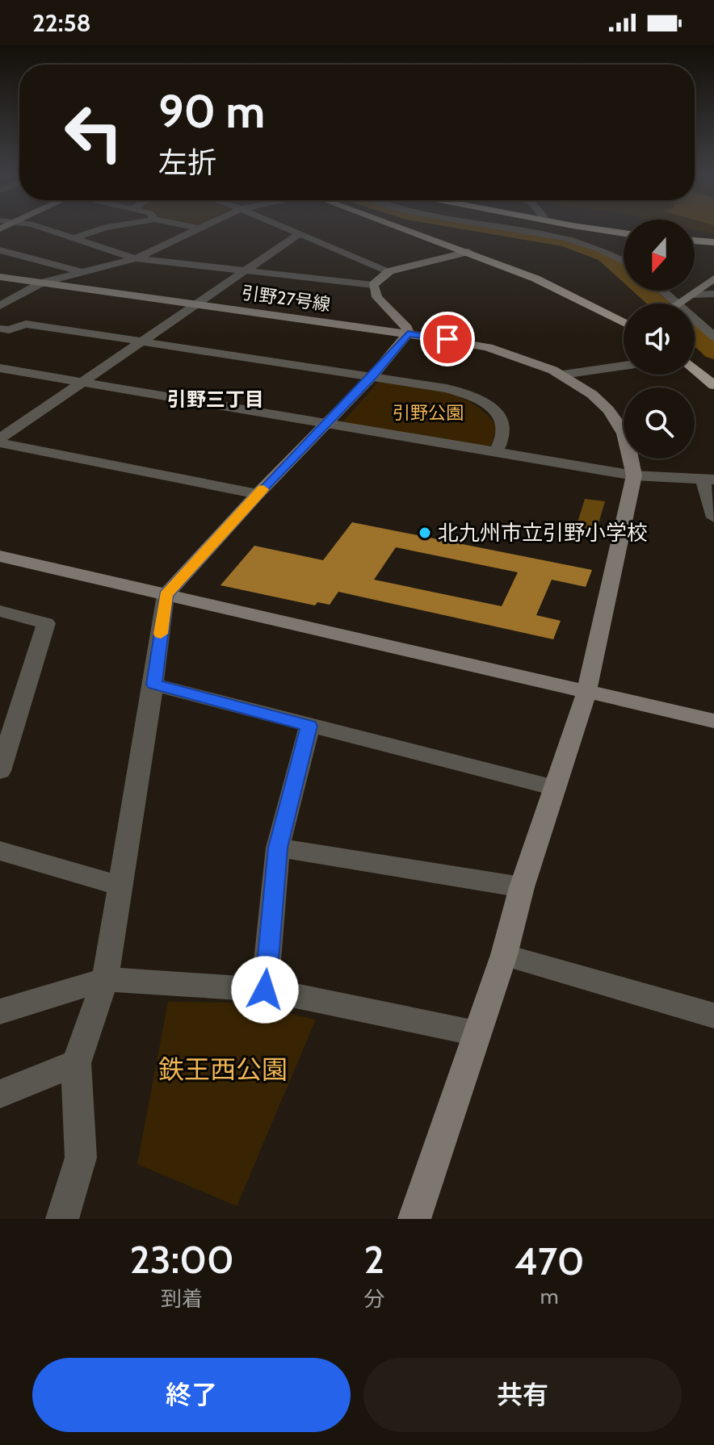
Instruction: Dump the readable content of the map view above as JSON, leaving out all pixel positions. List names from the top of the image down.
{
  "streets": {
    "street": ["引野27号線"]
  },
  "districts": ["引野三丁目"],
  "parks": ["引野公園", "鉄王西公園"],
  "places": ["北九州市立引野小学校"],
  "north": "bottom",
  "page": {
    "status": "22:58",
    "turn": ["90 m", "左折"],
    "eta": [
      "23:00",
      "到着",
      "2",
      "分",
      "470",
      "m"
    ],
    "buttons": ["終了", "共有"]
  }
}
